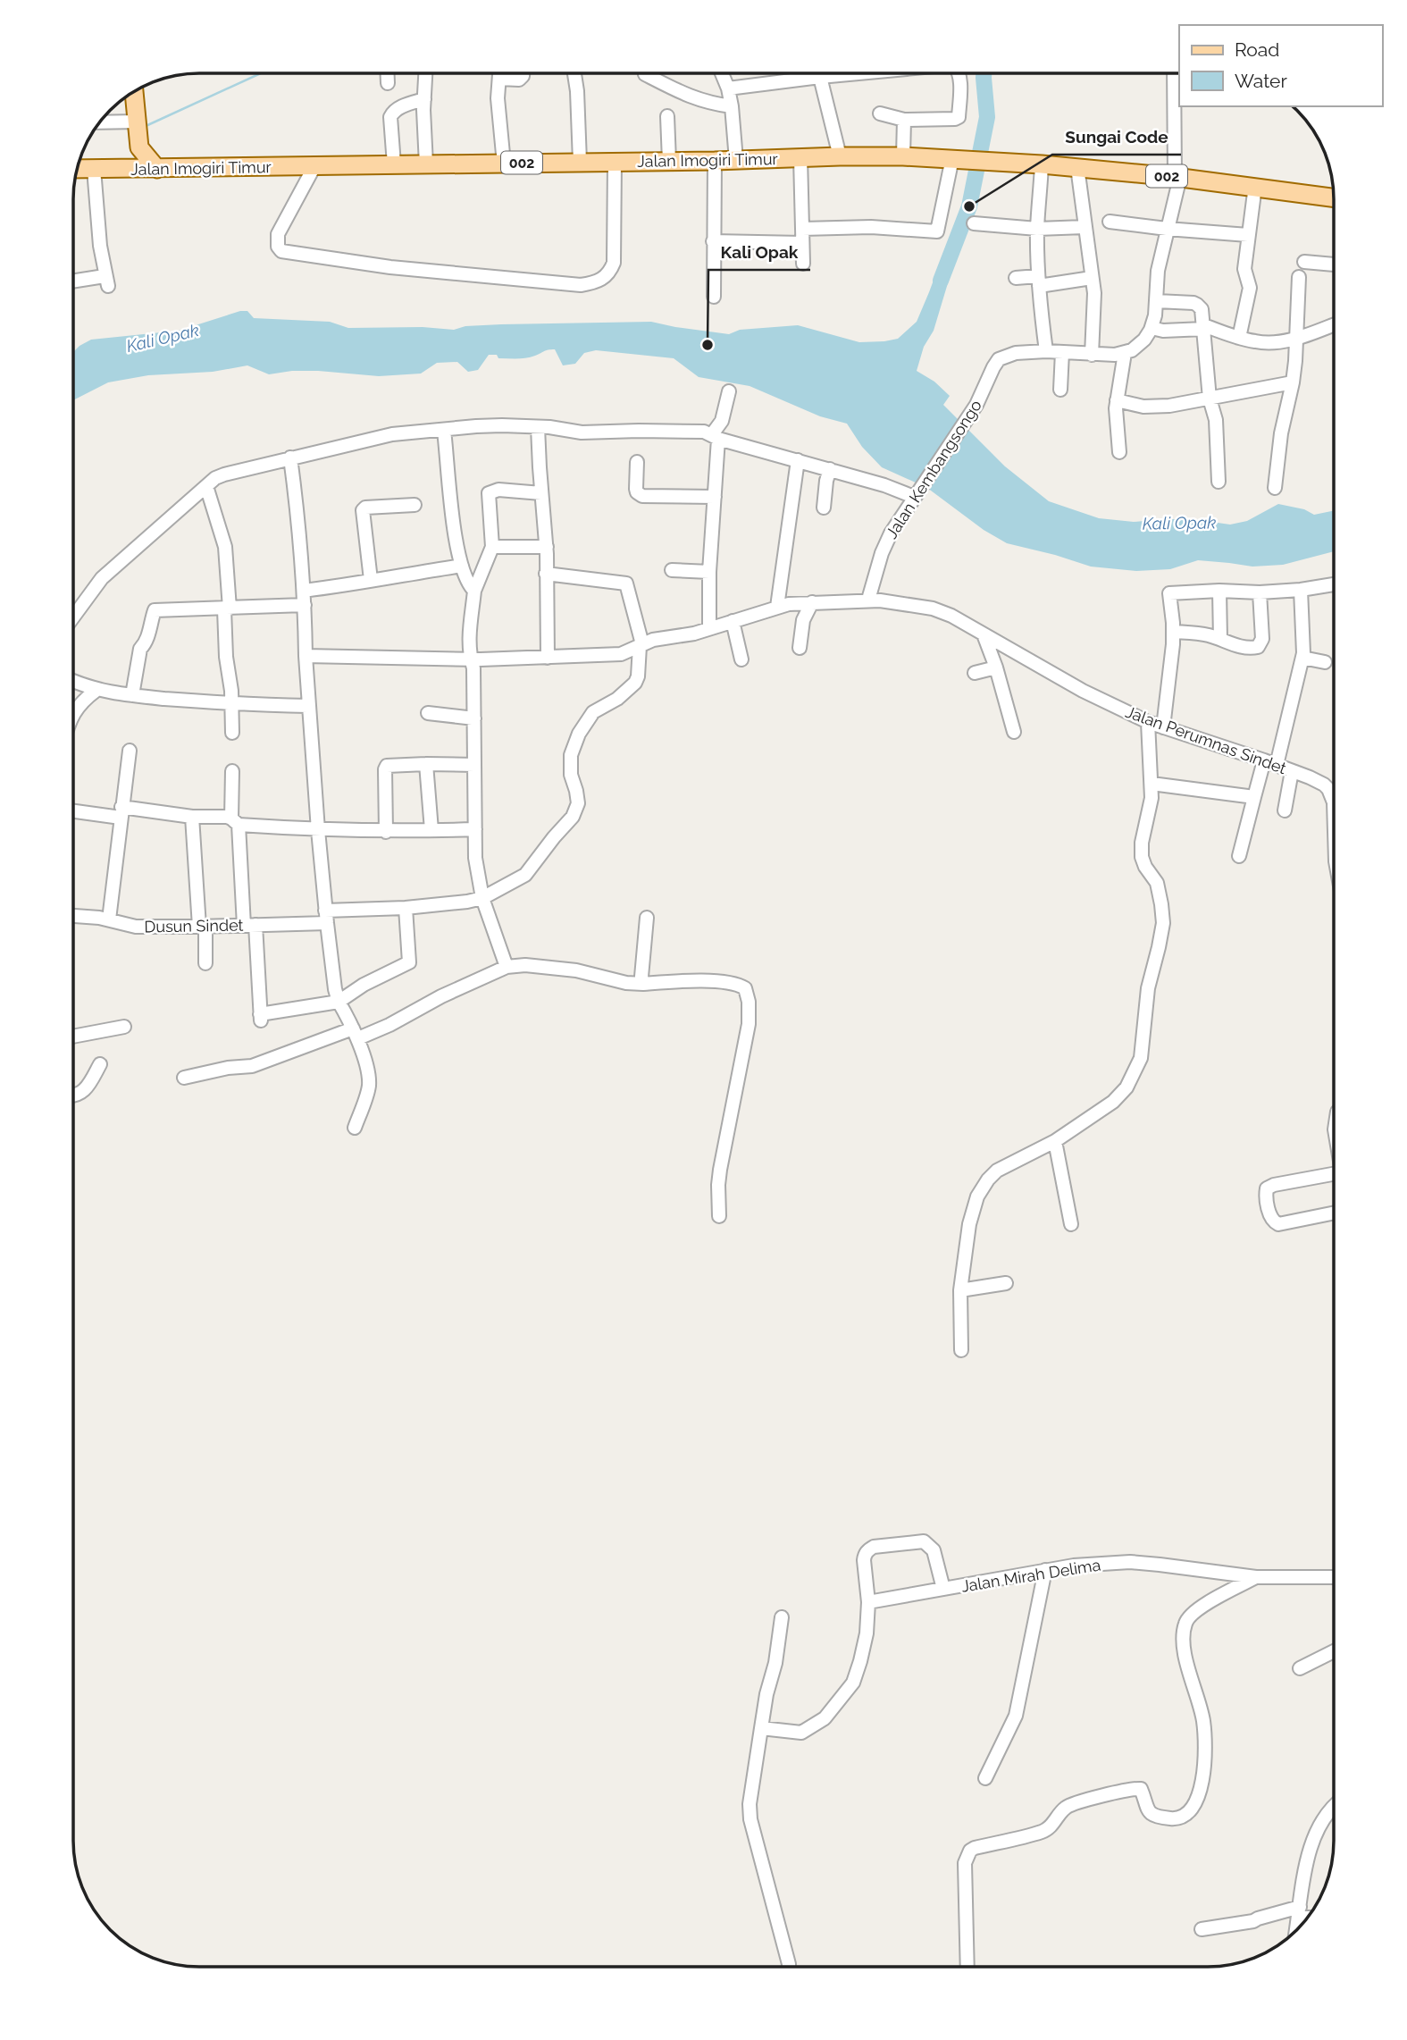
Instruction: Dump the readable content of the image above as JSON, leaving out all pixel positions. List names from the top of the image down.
{
  "streets": {
    "main road": ["Jalan Imogiri Timur", "002"],
    "street": [
      "Jalan Kembangsongo",
      "Jalan Perumnas Sindet",
      "Dusun Sindet",
      "Jalan Mirah Delima"
    ]
  },
  "crossings": [
    ["Jalan Kembangsongo", "Jalan Perumnas Sindet"],
    ["Jalan Perumnas Sindet", "Dusun Sindet"]
  ],
  "water": ["Kali Opak"],
  "places": ["Sungai Code", "Kali Opak"],
  "legend": ["Road", "Water"]
}
